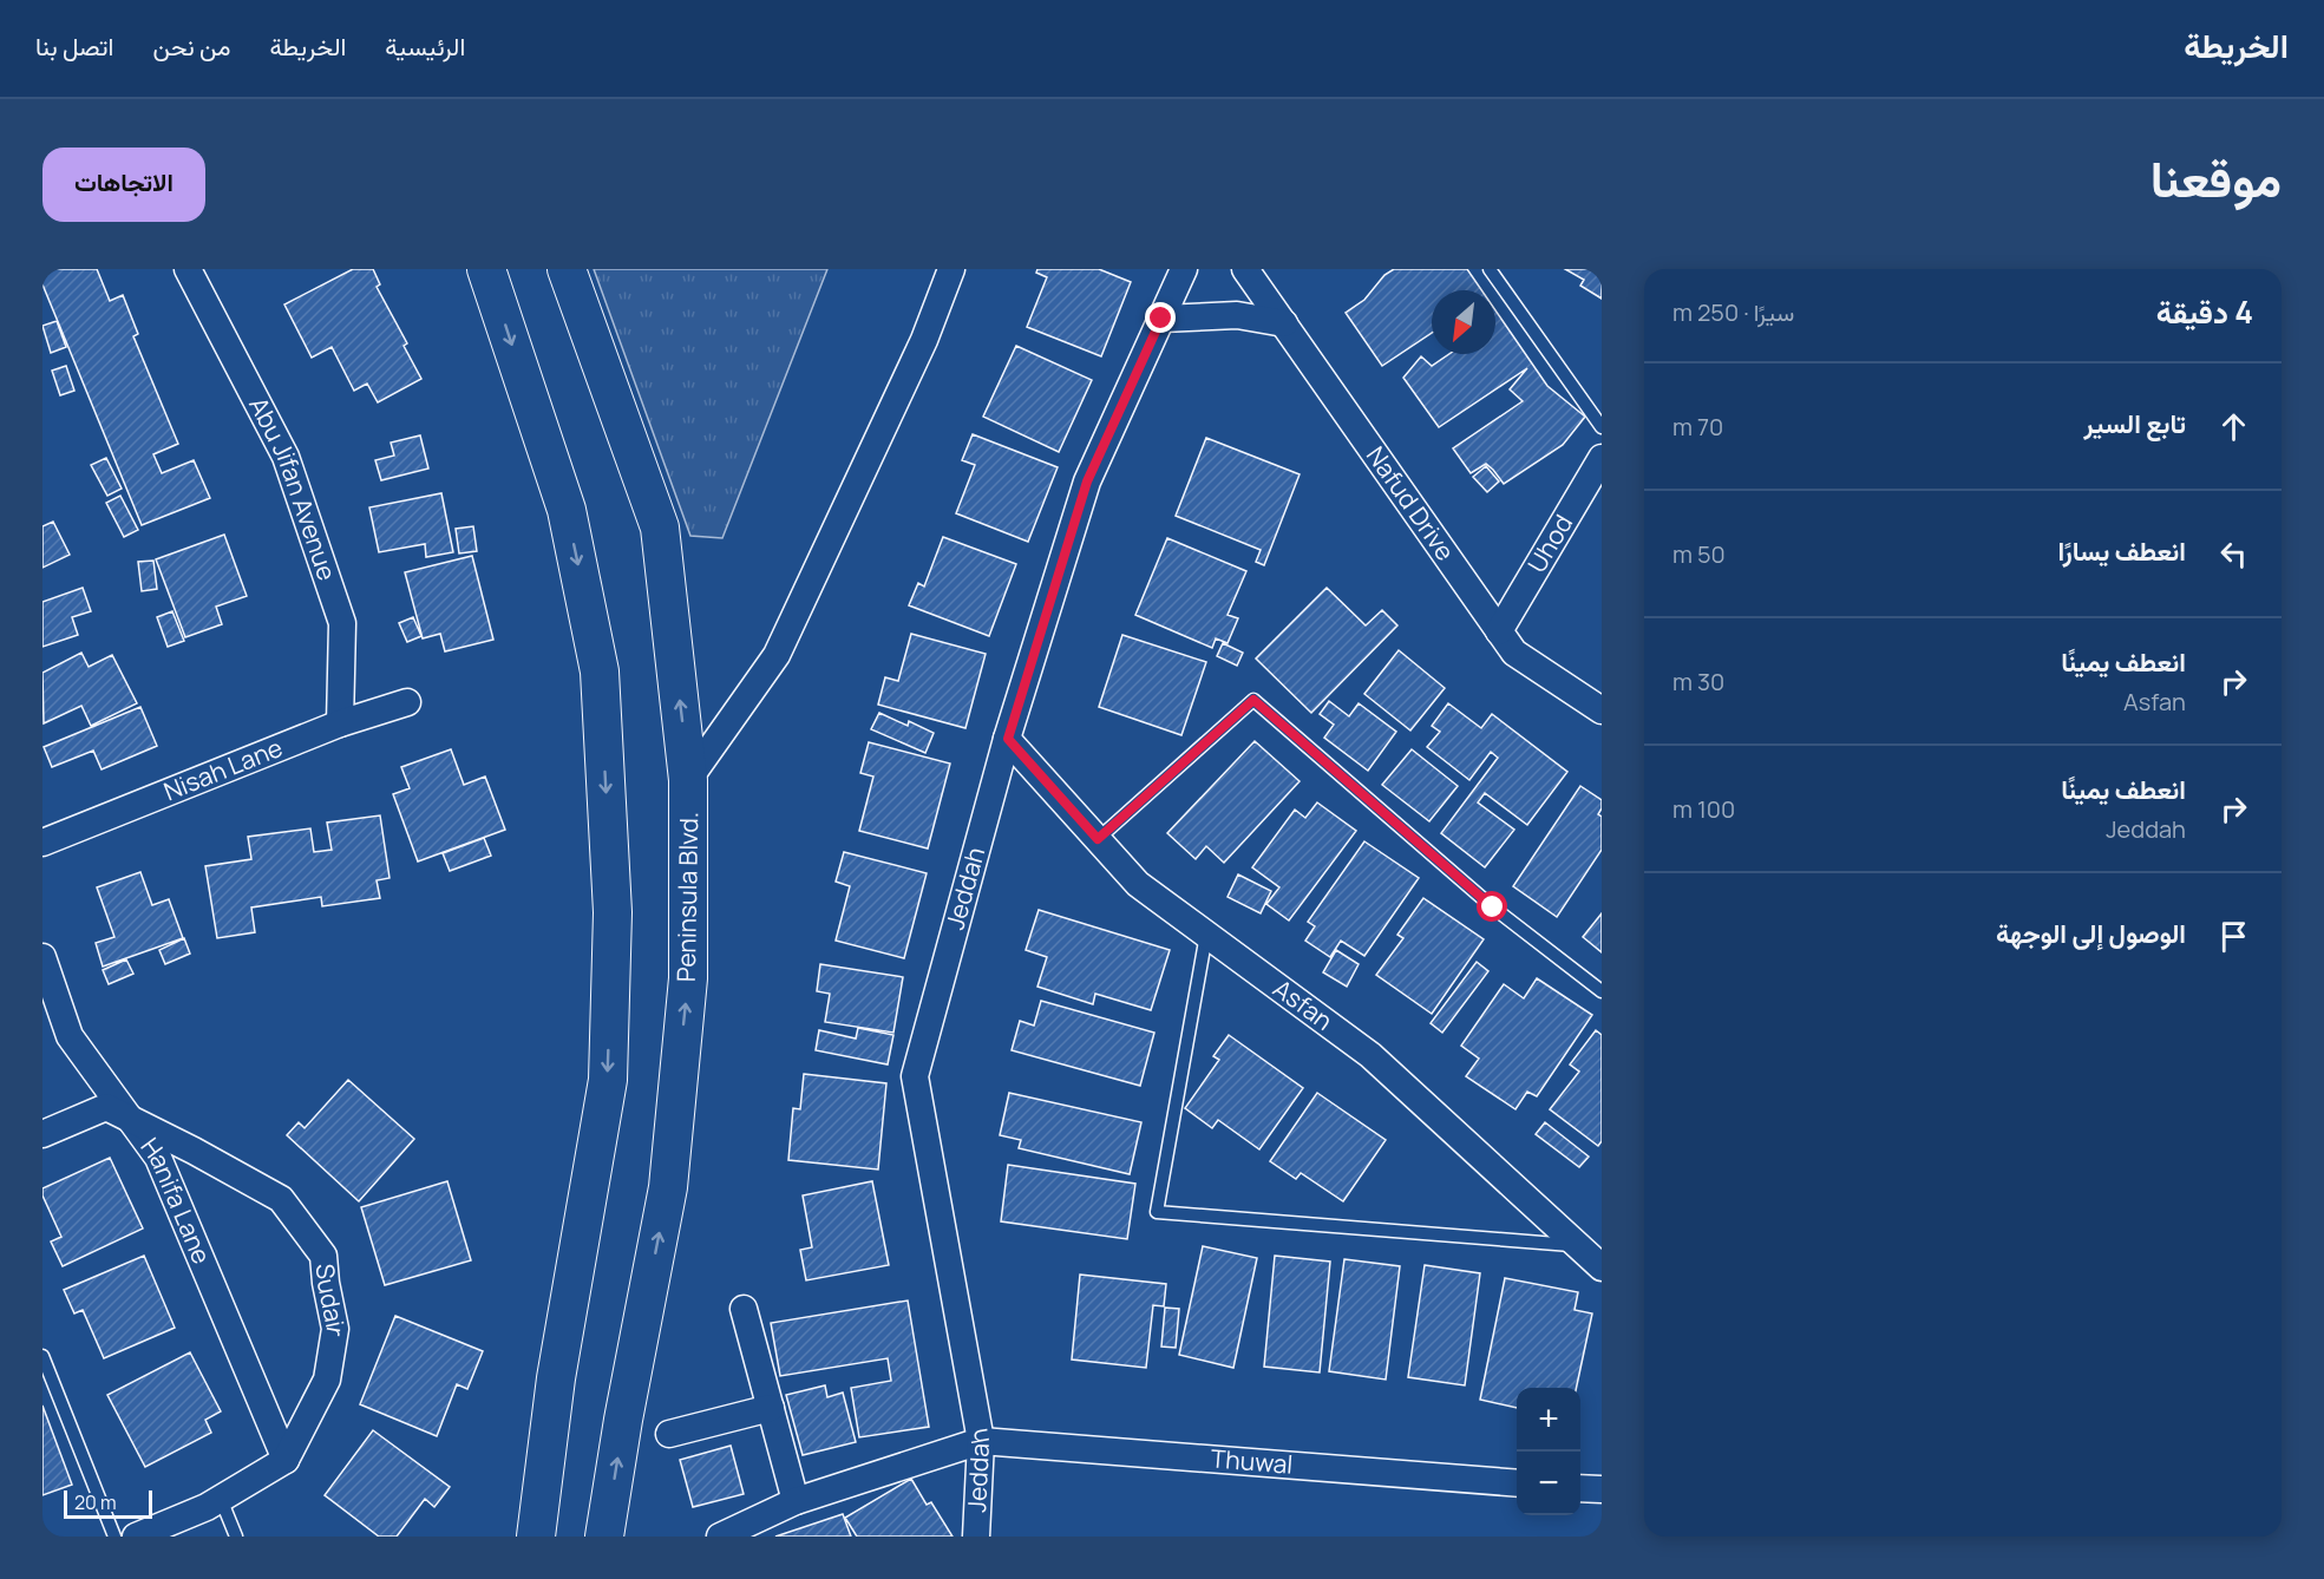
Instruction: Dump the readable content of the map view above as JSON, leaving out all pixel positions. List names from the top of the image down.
{
  "streets": {
    "main road": ["Peninsula Blvd."],
    "street": [
      "Abu Jifan Avenue",
      "Nafud Drive",
      "Uhod",
      "Nisah Lane",
      "Jeddah",
      "Asfan",
      "Hanifa Lane",
      "Sudair",
      "Thuwal"
    ]
  },
  "crossings": [
    ["Abu Jifan Avenue", "Nisah Lane"],
    ["Nafud Drive", "Uhod"],
    ["Jeddah", "Asfan"],
    ["Jeddah", "Thuwal"],
    ["Hanifa Lane", "Sudair"]
  ],
  "scale_bar": "20 m",
  "north": "bottom left",
  "page": {
    "header": "الخريطة",
    "nav": [
      "الرئيسية",
      "الخريطة",
      "من نحن",
      "اتصل بنا"
    ],
    "title": "موقعنا",
    "buttons": "الاتجاهات",
    "heading": ["4 دقيقة", "سيرًا · 250 m"],
    "list": [
      ["تابع السير", "70 m"],
      ["انعطف يسارًا", "50 m"],
      ["انعطف يمينًا", "Asfan", "30 m"],
      ["انعطف يمينًا", "Jeddah", "100 m"],
      "الوصول إلى الوجهة"
    ],
    "map_buttons": ["+", "−"],
    "scale": "20 m"
  }
}
